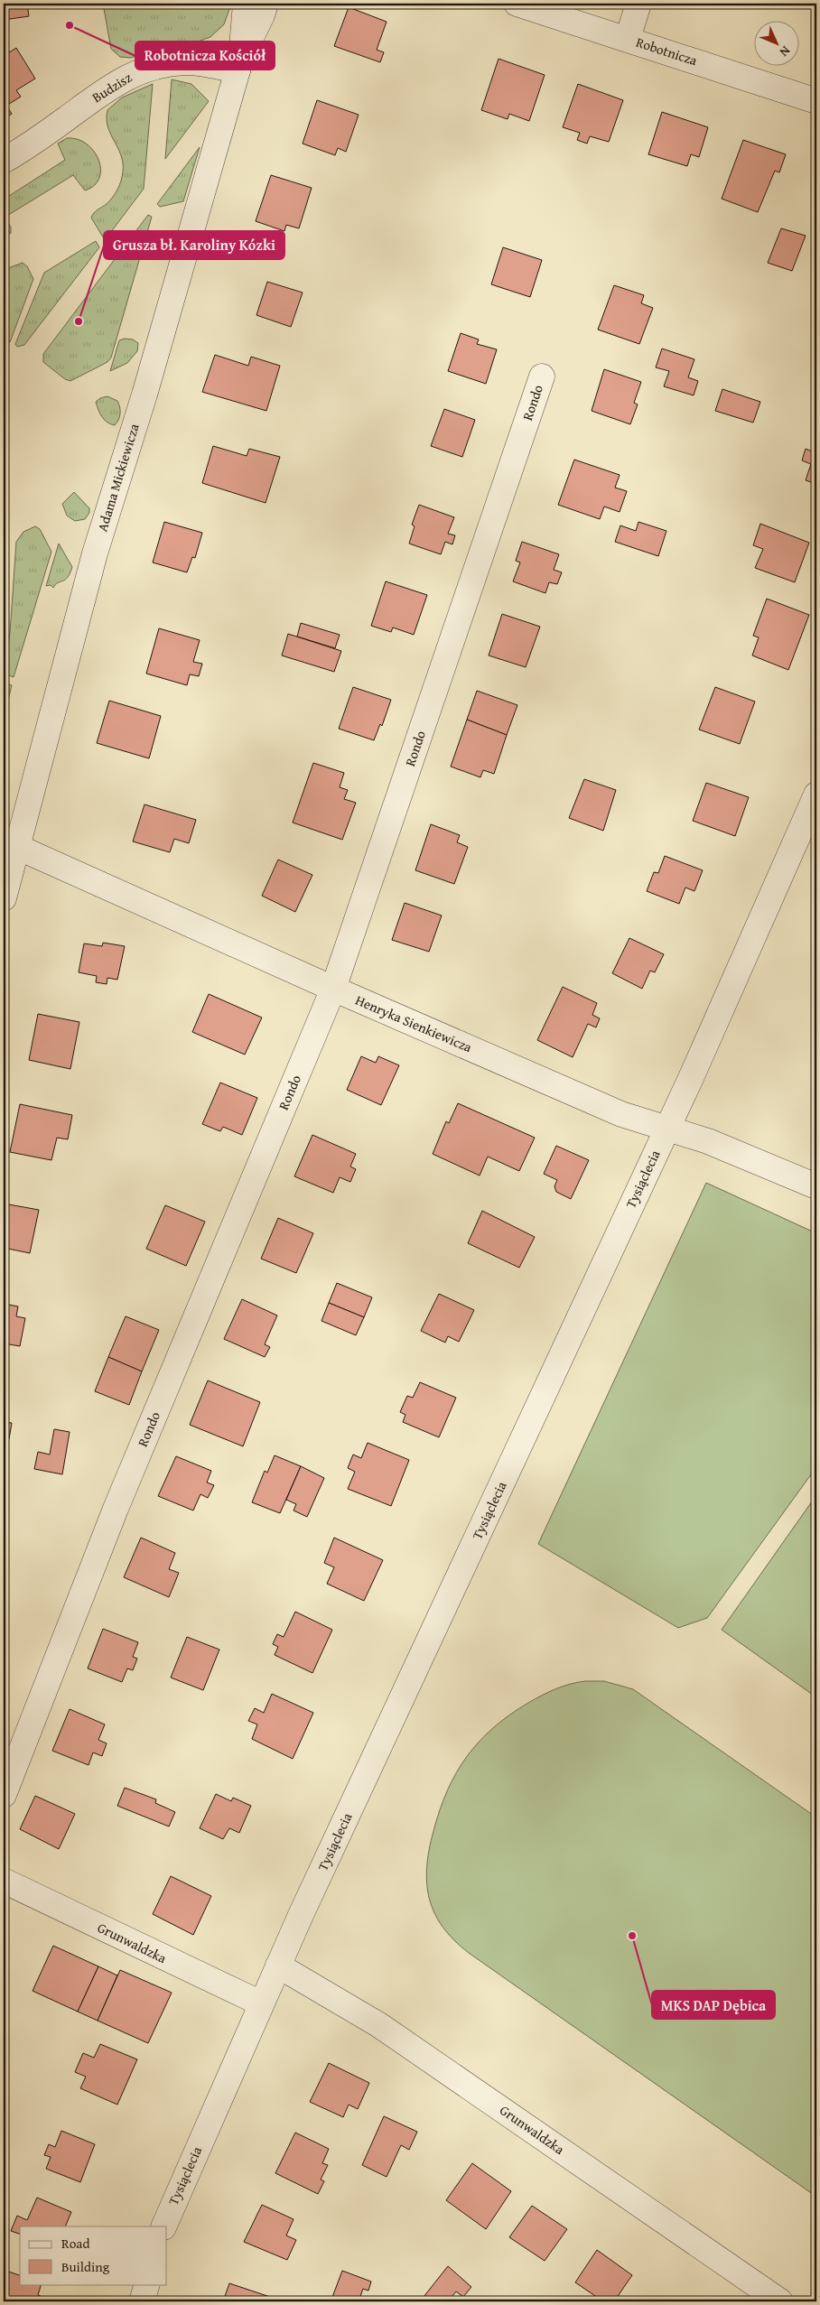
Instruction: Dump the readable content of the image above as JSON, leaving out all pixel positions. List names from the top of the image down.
{
  "streets": {
    "street": [
      "Robotnicza",
      "Budzisz",
      "Rondo",
      "Adama Mickiewicza",
      "Henryka Sienkiewicza",
      "Tysiąclecia",
      "Grunwaldzka"
    ]
  },
  "crossings": [
    ["Budzisz", "Adama Mickiewicza"],
    ["Rondo", "Henryka Sienkiewicza"],
    ["Adama Mickiewicza", "Henryka Sienkiewicza"],
    ["Henryka Sienkiewicza", "Tysiąclecia"],
    ["Tysiąclecia", "Grunwaldzka"]
  ],
  "places": ["Robotnicza Kościół", "Grusza bł. Karoliny Kózki", "MKS DAP Dębica"],
  "legend": ["Road", "Building"],
  "north": "bottom right"
}
